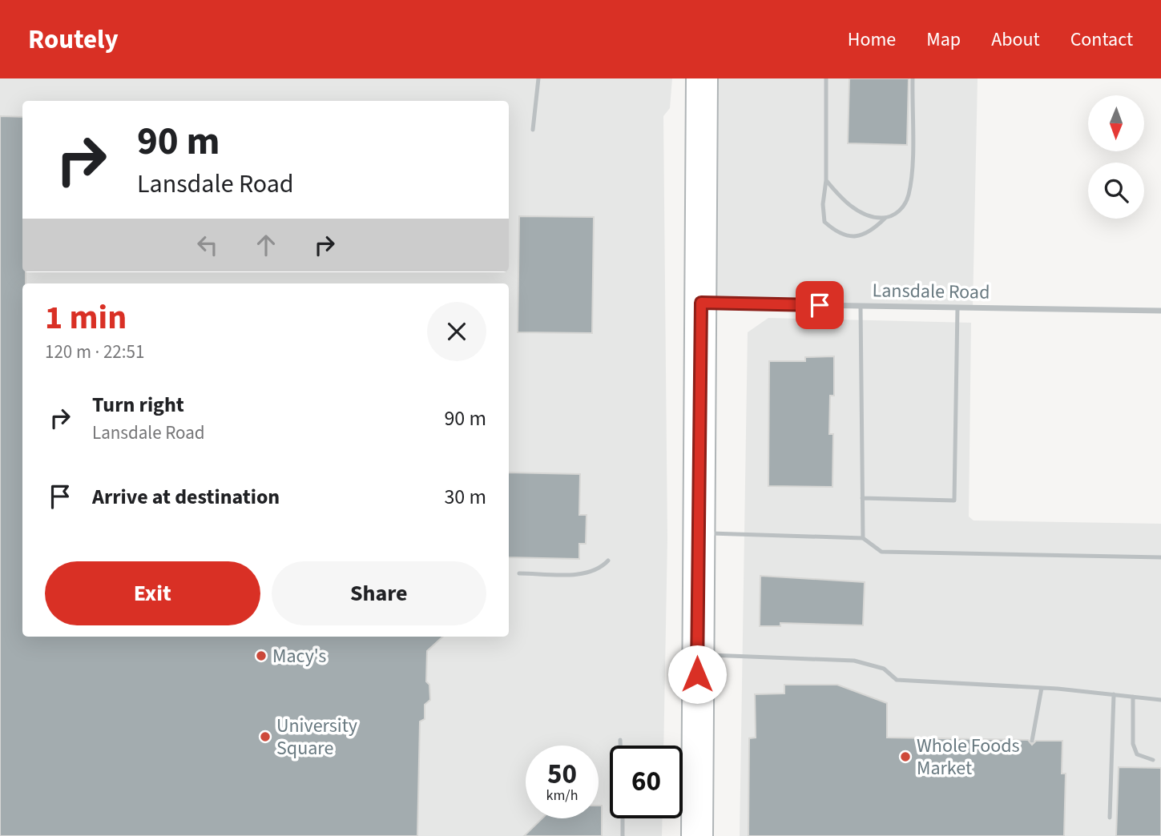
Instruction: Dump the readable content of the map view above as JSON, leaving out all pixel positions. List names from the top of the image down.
{
  "streets": {
    "street": ["Lansdale Road"]
  },
  "places": ["Macy's", "University Square", "Whole Foods Market"],
  "north": "bottom",
  "page": {
    "header": "Routely",
    "nav": [
      "Home",
      "Map",
      "About",
      "Contact"
    ],
    "turn": ["90 m", "Lansdale Road"],
    "heading": ["1 min", "120 m · 22:51"],
    "list": [
      {
        "name": "Turn right",
        "note": "Lansdale Road",
        "value": "90 m"
      },
      {
        "name": "Arrive at destination",
        "value": "30 m"
      }
    ],
    "buttons": ["Exit", "Share"],
    "speed": "50 km/h",
    "limit": "60"
  }
}
